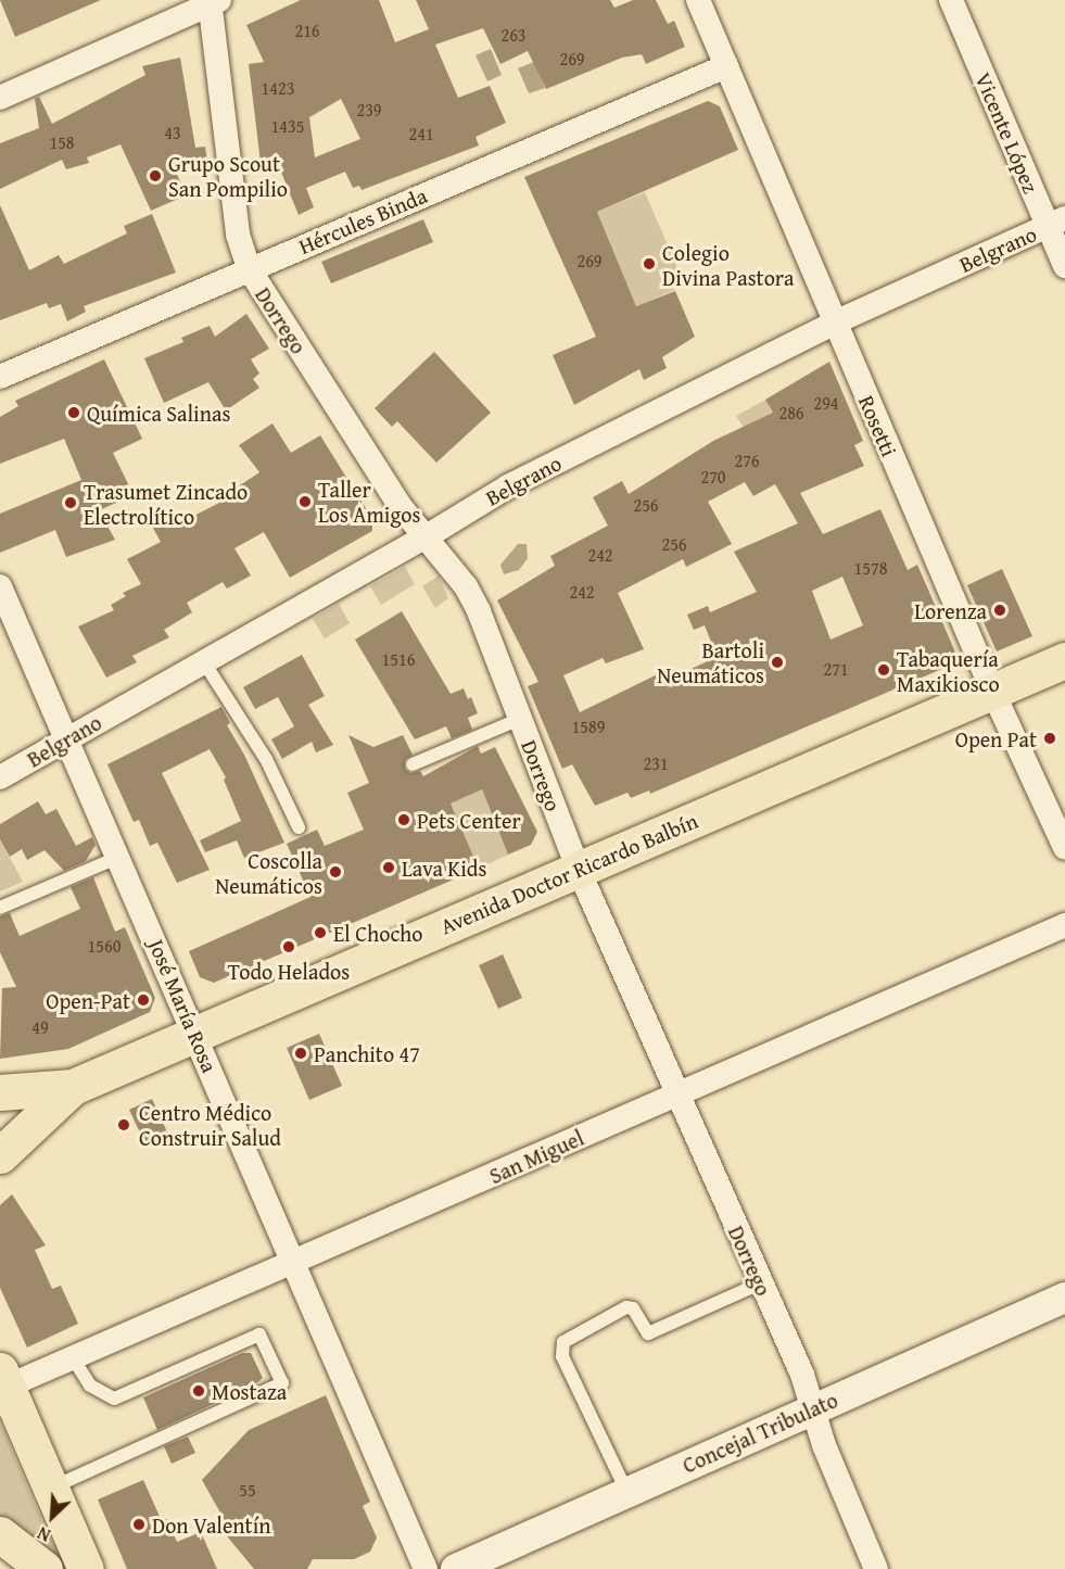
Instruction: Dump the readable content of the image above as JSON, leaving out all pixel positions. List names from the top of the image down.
{
  "streets": {
    "main road": ["Avenida Doctor Ricardo Balbín"],
    "street": [
      "Vicente López",
      "Hércules Binda",
      "Belgrano",
      "Dorrego",
      "Rosetti",
      "José María Rosa",
      "San Miguel",
      "Concejal Tribulato"
    ]
  },
  "crossings": [
    ["Vicente López", "Belgrano"],
    ["Hércules Binda", "Dorrego"],
    ["Hércules Binda", "Rosetti"],
    ["Belgrano", "Dorrego"],
    ["Belgrano", "Rosetti"],
    ["Belgrano", "José María Rosa"],
    ["Dorrego", "Avenida Doctor Ricardo Balbín"],
    ["Dorrego", "San Miguel"],
    ["Dorrego", "Concejal Tribulato"],
    ["Rosetti", "Avenida Doctor Ricardo Balbín"],
    ["Avenida Doctor Ricardo Balbín", "José María Rosa"],
    ["José María Rosa", "San Miguel"]
  ],
  "places": [
    "Grupo Scout San Pompilio",
    "Colegio Divina Pastora",
    "Química Salinas",
    "Taller Los Amigos",
    "Trasumet Zincado Electrolítico",
    "Lorenza",
    "Bartoli Neumáticos",
    "Tabaquería Maxikiosco",
    "Open Pat",
    "Pets Center",
    "Lava Kids",
    "Coscolla Neumáticos",
    "El Chocho",
    "Todo Helados",
    "Open-Pat",
    "Panchito 47",
    "Centro Médico Construir Salud",
    "Mostaza",
    "Don Valentín"
  ],
  "house_numbers": [
    "216",
    "263",
    "269",
    "1423",
    "239",
    "1435",
    "43",
    "241",
    "158",
    "269",
    "294",
    "286",
    "276",
    "270",
    "256",
    "256",
    "242",
    "1578",
    "242",
    "1516",
    "271",
    "1589",
    "231",
    "1560",
    "49",
    "55"
  ],
  "north": "bottom left"
}
